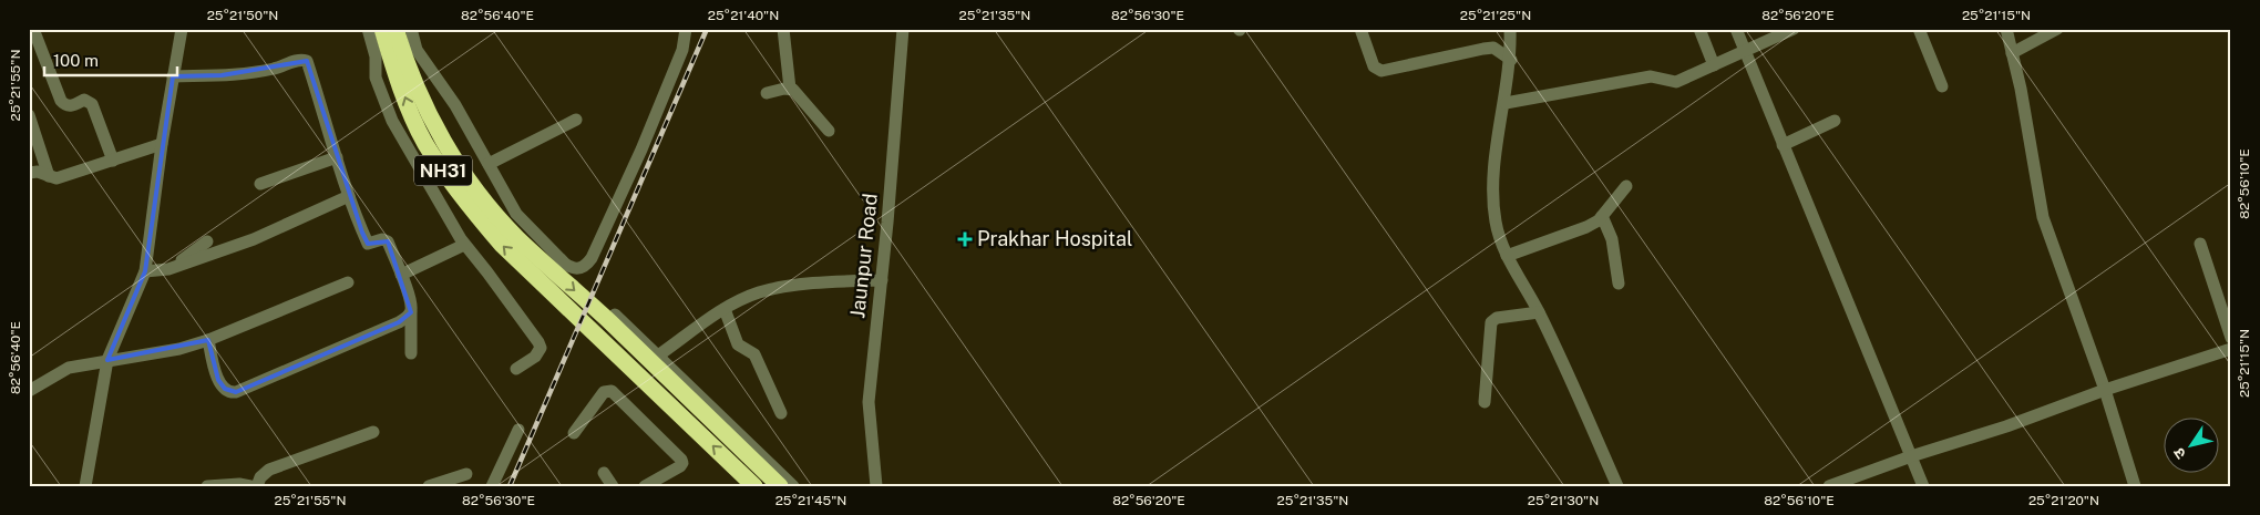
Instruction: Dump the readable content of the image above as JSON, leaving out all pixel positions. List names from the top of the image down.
{
  "streets": {
    "highway": ["NH31"],
    "street": ["Jaunpur Road"]
  },
  "places": {
    "health": ["Prakhar Hospital"]
  },
  "scale_bar": "100 m",
  "north": "bottom left",
  "coordinates": [
    "25°21'50\"N",
    "82°56'40\"E",
    "25°21'40\"N",
    "25°21'35\"N",
    "82°56'30\"E",
    "25°21'25\"N",
    "82°56'20\"E",
    "25°21'15\"N",
    "25°21'55\"N",
    "82°56'10\"E",
    "25°21'45\"N",
    "25°21'30\"N",
    "25°21'20\"N"
  ]
}
